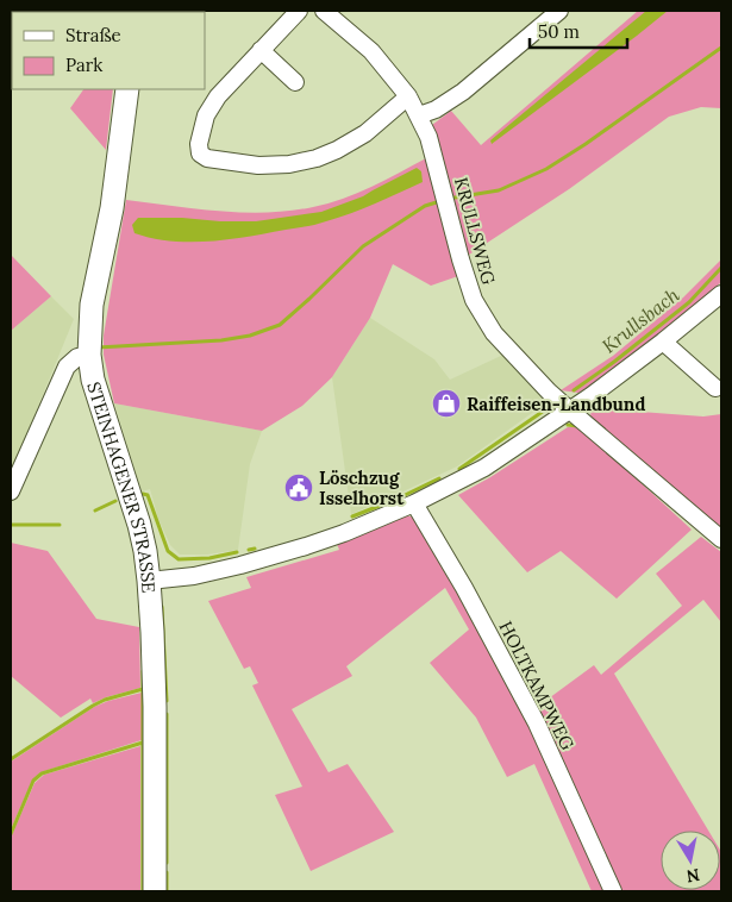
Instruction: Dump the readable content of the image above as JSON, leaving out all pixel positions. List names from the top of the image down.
{
  "streets": {
    "street": ["KRULLSWEG", "STEINHAGENER STRASSE", "HOLTKAMPWEG"]
  },
  "water": ["Krullsbach"],
  "places": {
    "shop": ["Raiffeisen-Landbund"],
    "public building": ["Löschzug Isselhorst"]
  },
  "legend": ["Straße", "Park"],
  "scale_bar": "50 m",
  "north": "bottom"
}
